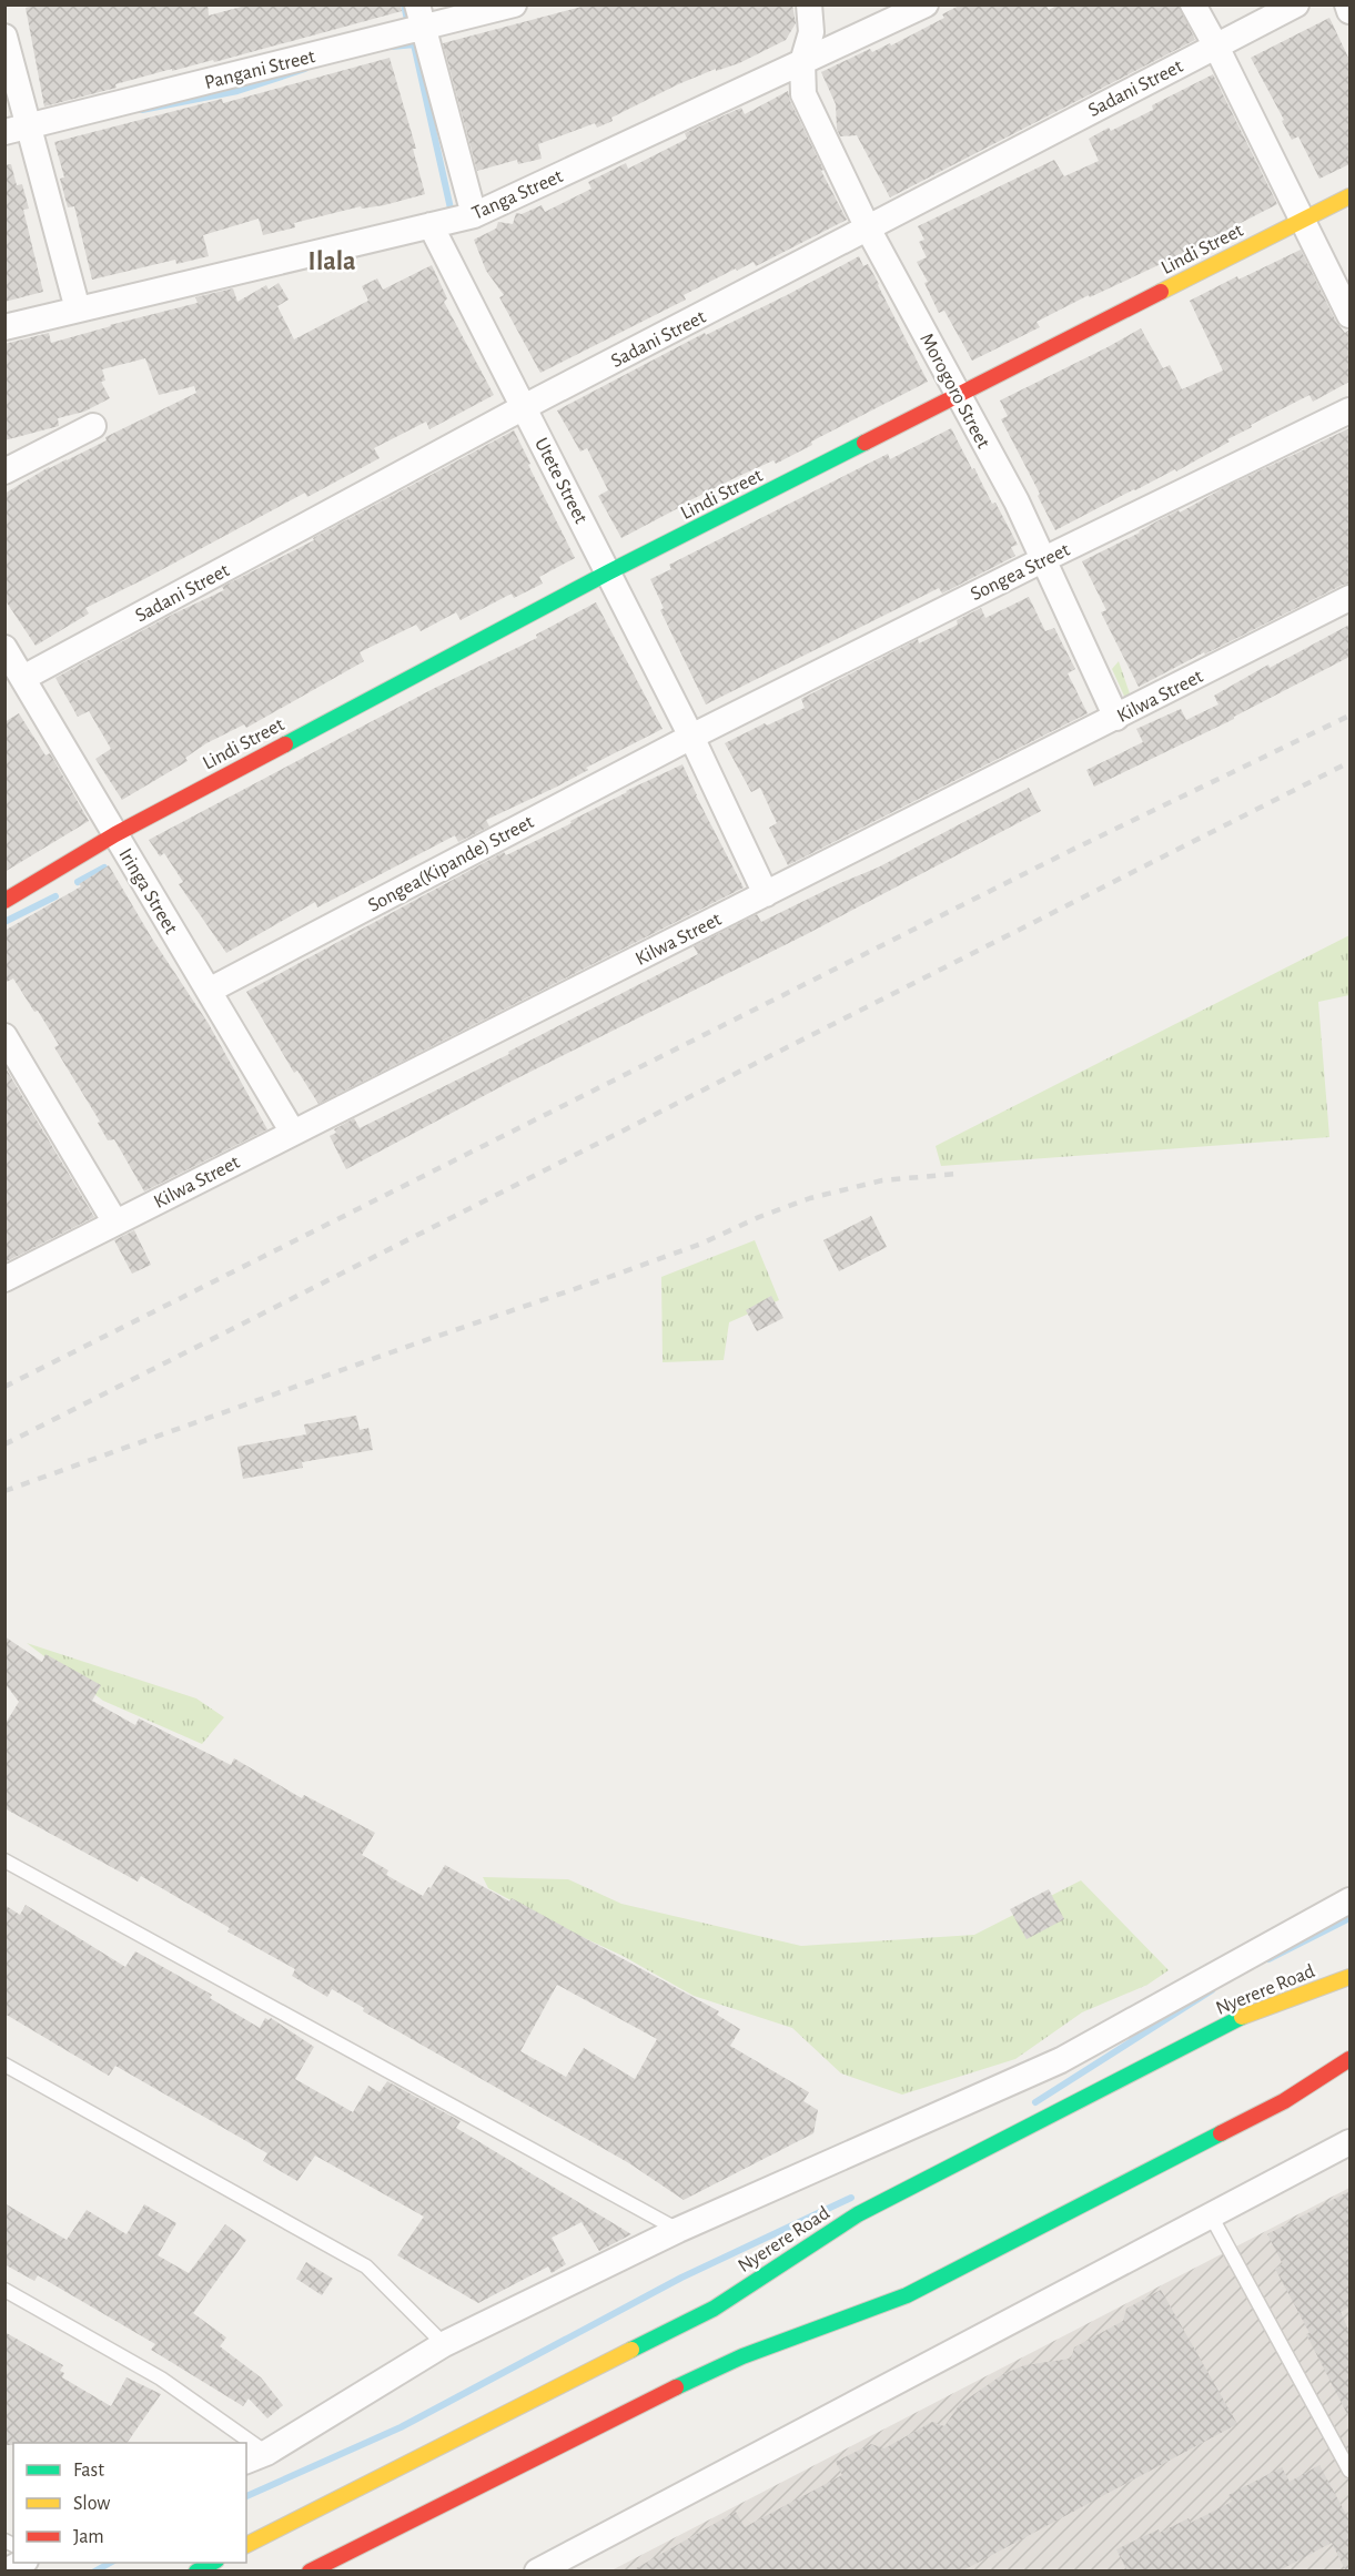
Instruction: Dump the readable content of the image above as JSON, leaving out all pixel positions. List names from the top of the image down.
{
  "streets": {
    "main road": ["Lindi Street", "Nyerere Road"],
    "street": [
      "Pangani Street",
      "Sadani Street",
      "Tanga Street",
      "Morogoro Street",
      "Utete Street",
      "Songea Street",
      "Kilwa Street",
      "Songea(Kipande) Street",
      "Iringa Street"
    ]
  },
  "crossings": [
    ["Sadani Street", "Morogoro Street"],
    ["Sadani Street", "Utete Street"],
    ["Sadani Street", "Iringa Street"],
    ["Tanga Street", "Morogoro Street"],
    ["Tanga Street", "Utete Street"],
    ["Lindi Street", "Morogoro Street"],
    ["Lindi Street", "Utete Street"],
    ["Lindi Street", "Iringa Street"],
    ["Morogoro Street", "Songea Street"],
    ["Morogoro Street", "Kilwa Street"],
    ["Utete Street", "Songea Street"],
    ["Utete Street", "Kilwa Street"],
    ["Utete Street", "Songea(Kipande) Street"],
    ["Songea Street", "Songea(Kipande) Street"],
    ["Kilwa Street", "Iringa Street"],
    ["Songea(Kipande) Street", "Iringa Street"]
  ],
  "districts": ["Ilala"],
  "legend": ["Fast", "Slow", "Jam"]
}
